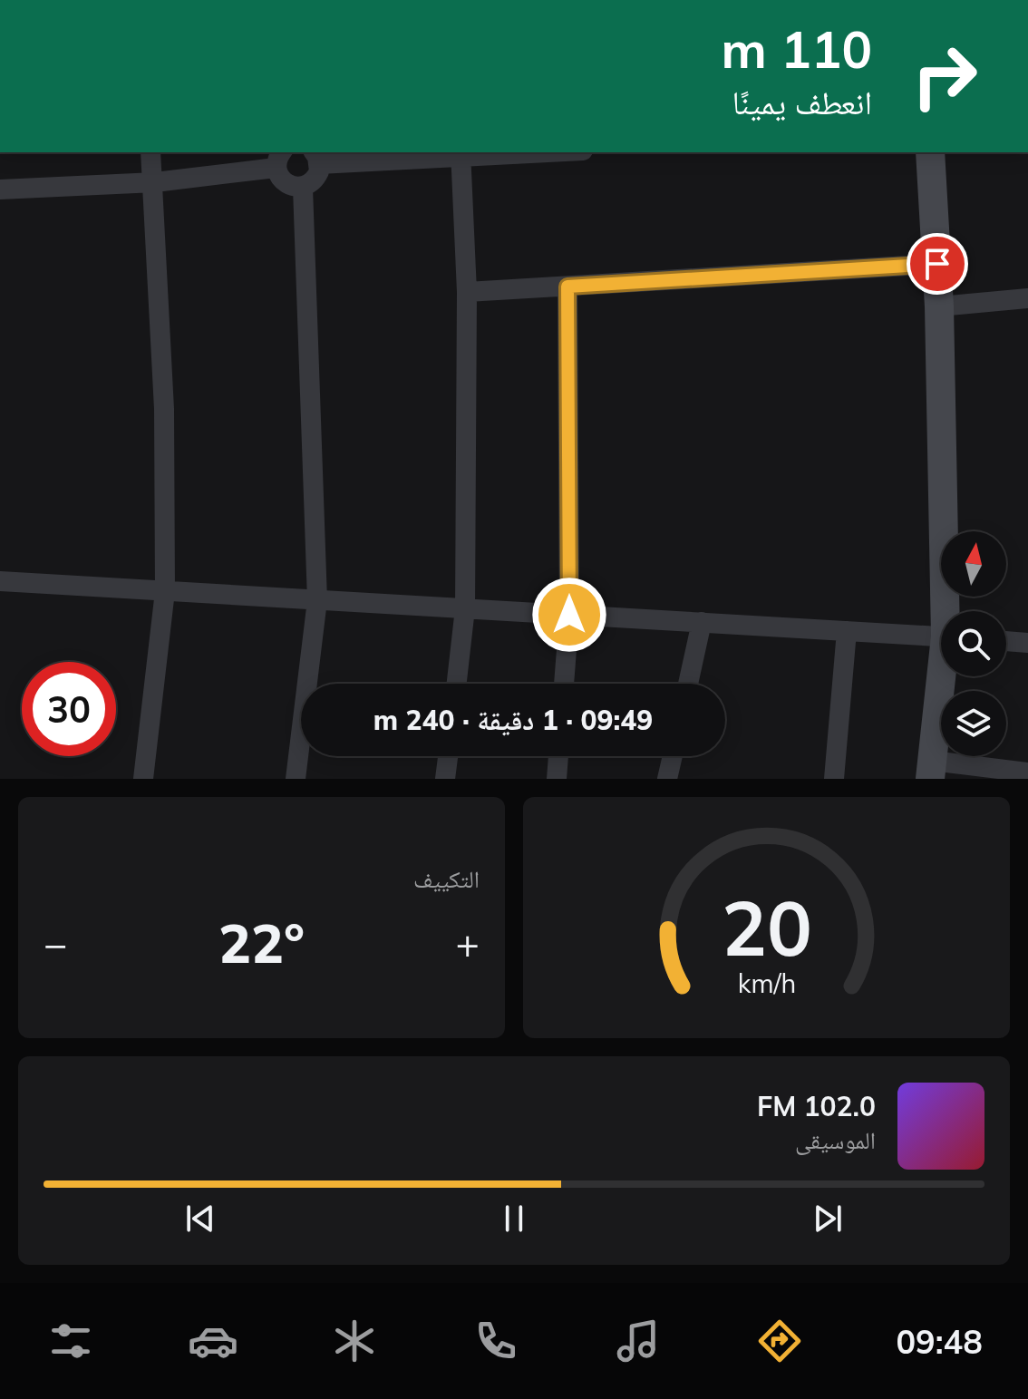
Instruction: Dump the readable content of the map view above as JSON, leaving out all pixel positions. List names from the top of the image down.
{
  "north": "top",
  "page": {
    "turn": ["110 m", "انعطف يمينًا"],
    "limit": "30",
    "trip": "09:49 · 1 دقيقة · 240 m",
    "tile": "التكييف",
    "heat": ["−", "22°", "+"],
    "song": ["102.0 FM", "الموسيقى"],
    "tabs": "09:48",
    "gauge": ["20", "km/h"]
  }
}
